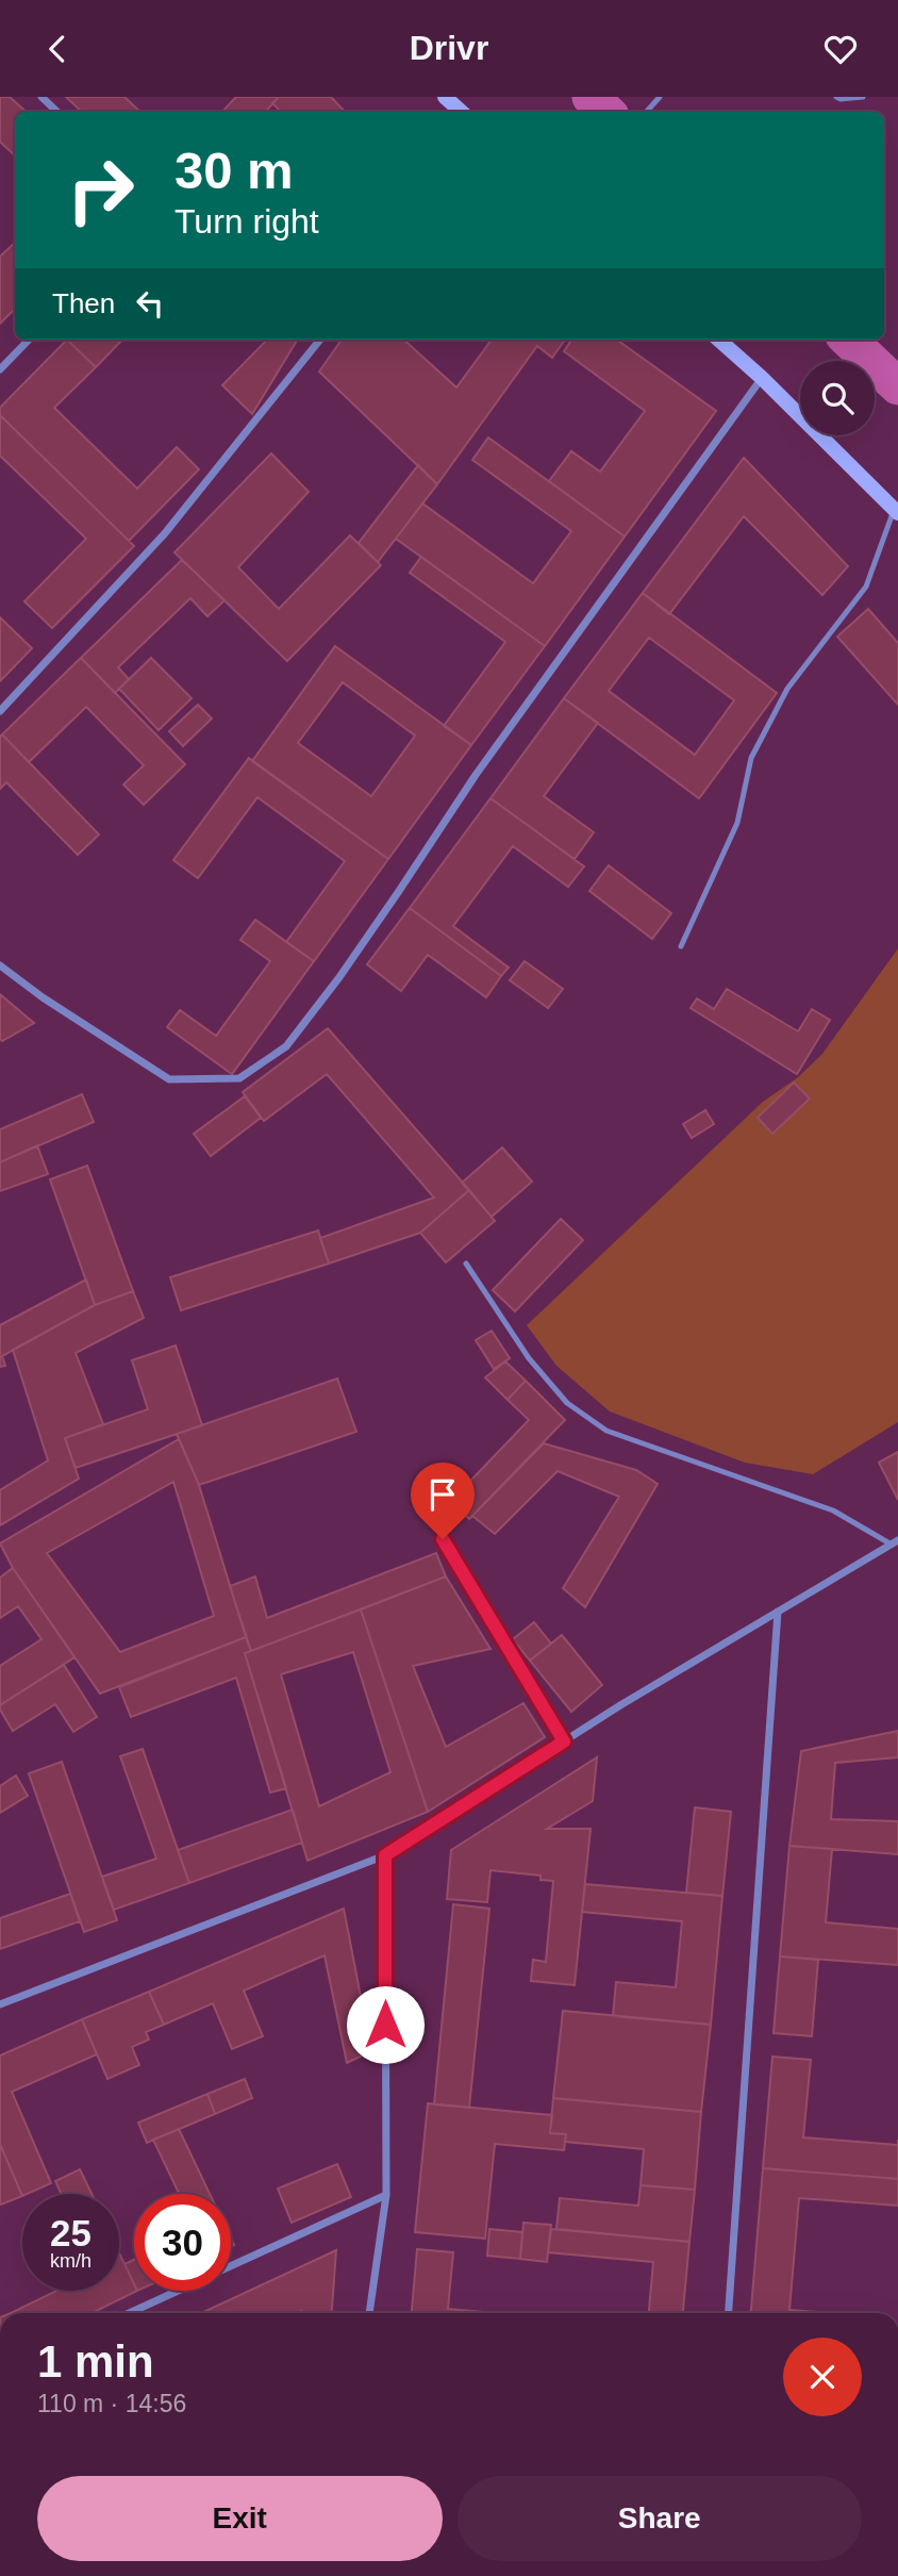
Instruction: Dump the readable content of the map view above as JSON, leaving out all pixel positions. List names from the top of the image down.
{
  "page": {
    "header": "Drivr",
    "turn": ["30 m", "Turn right"],
    "then": "Then",
    "speed": "25 km/h",
    "limit": "30",
    "heading": ["1 min", "110 m · 14:56"],
    "buttons": ["Exit", "Share"]
  }
}
